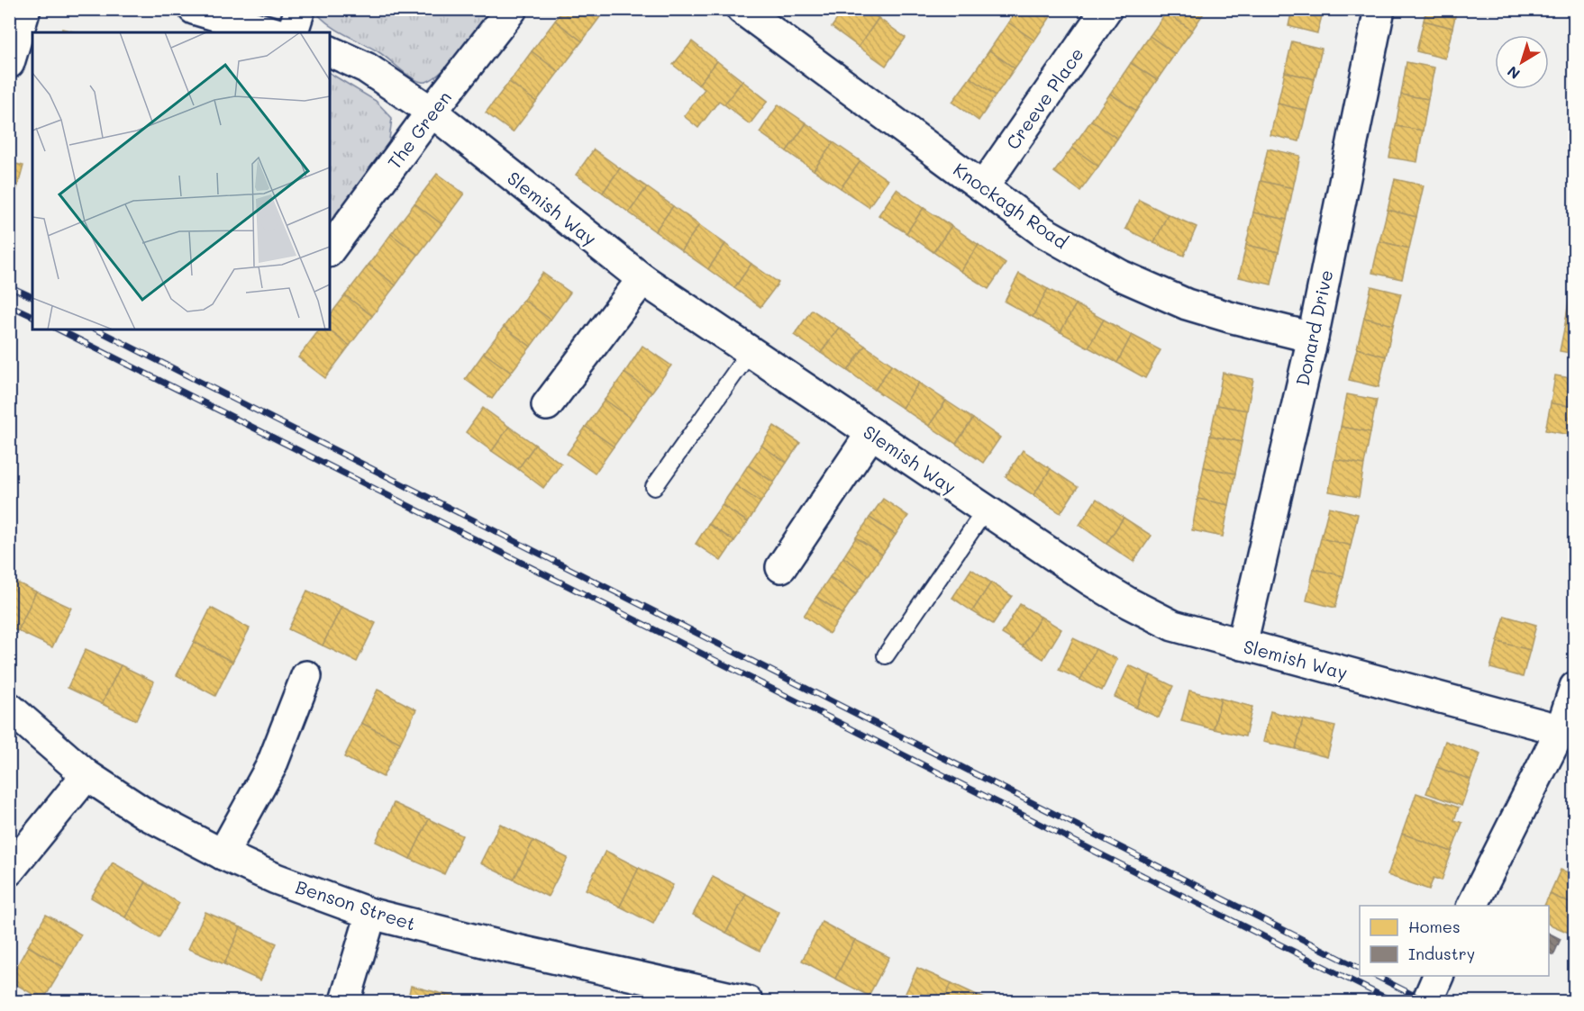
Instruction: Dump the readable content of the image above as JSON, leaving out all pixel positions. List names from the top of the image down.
{
  "streets": {
    "street": [
      "Creeve Place",
      "The Green",
      "Knockagh Road",
      "Slemish Way",
      "Donard Drive",
      "Benson Street"
    ]
  },
  "crossings": [
    ["Creeve Place", "Knockagh Road"],
    ["The Green", "Slemish Way"],
    ["Knockagh Road", "Donard Drive"],
    ["Slemish Way", "Donard Drive"]
  ],
  "legend": ["Homes", "Industry"],
  "north": "bottom left"
}
